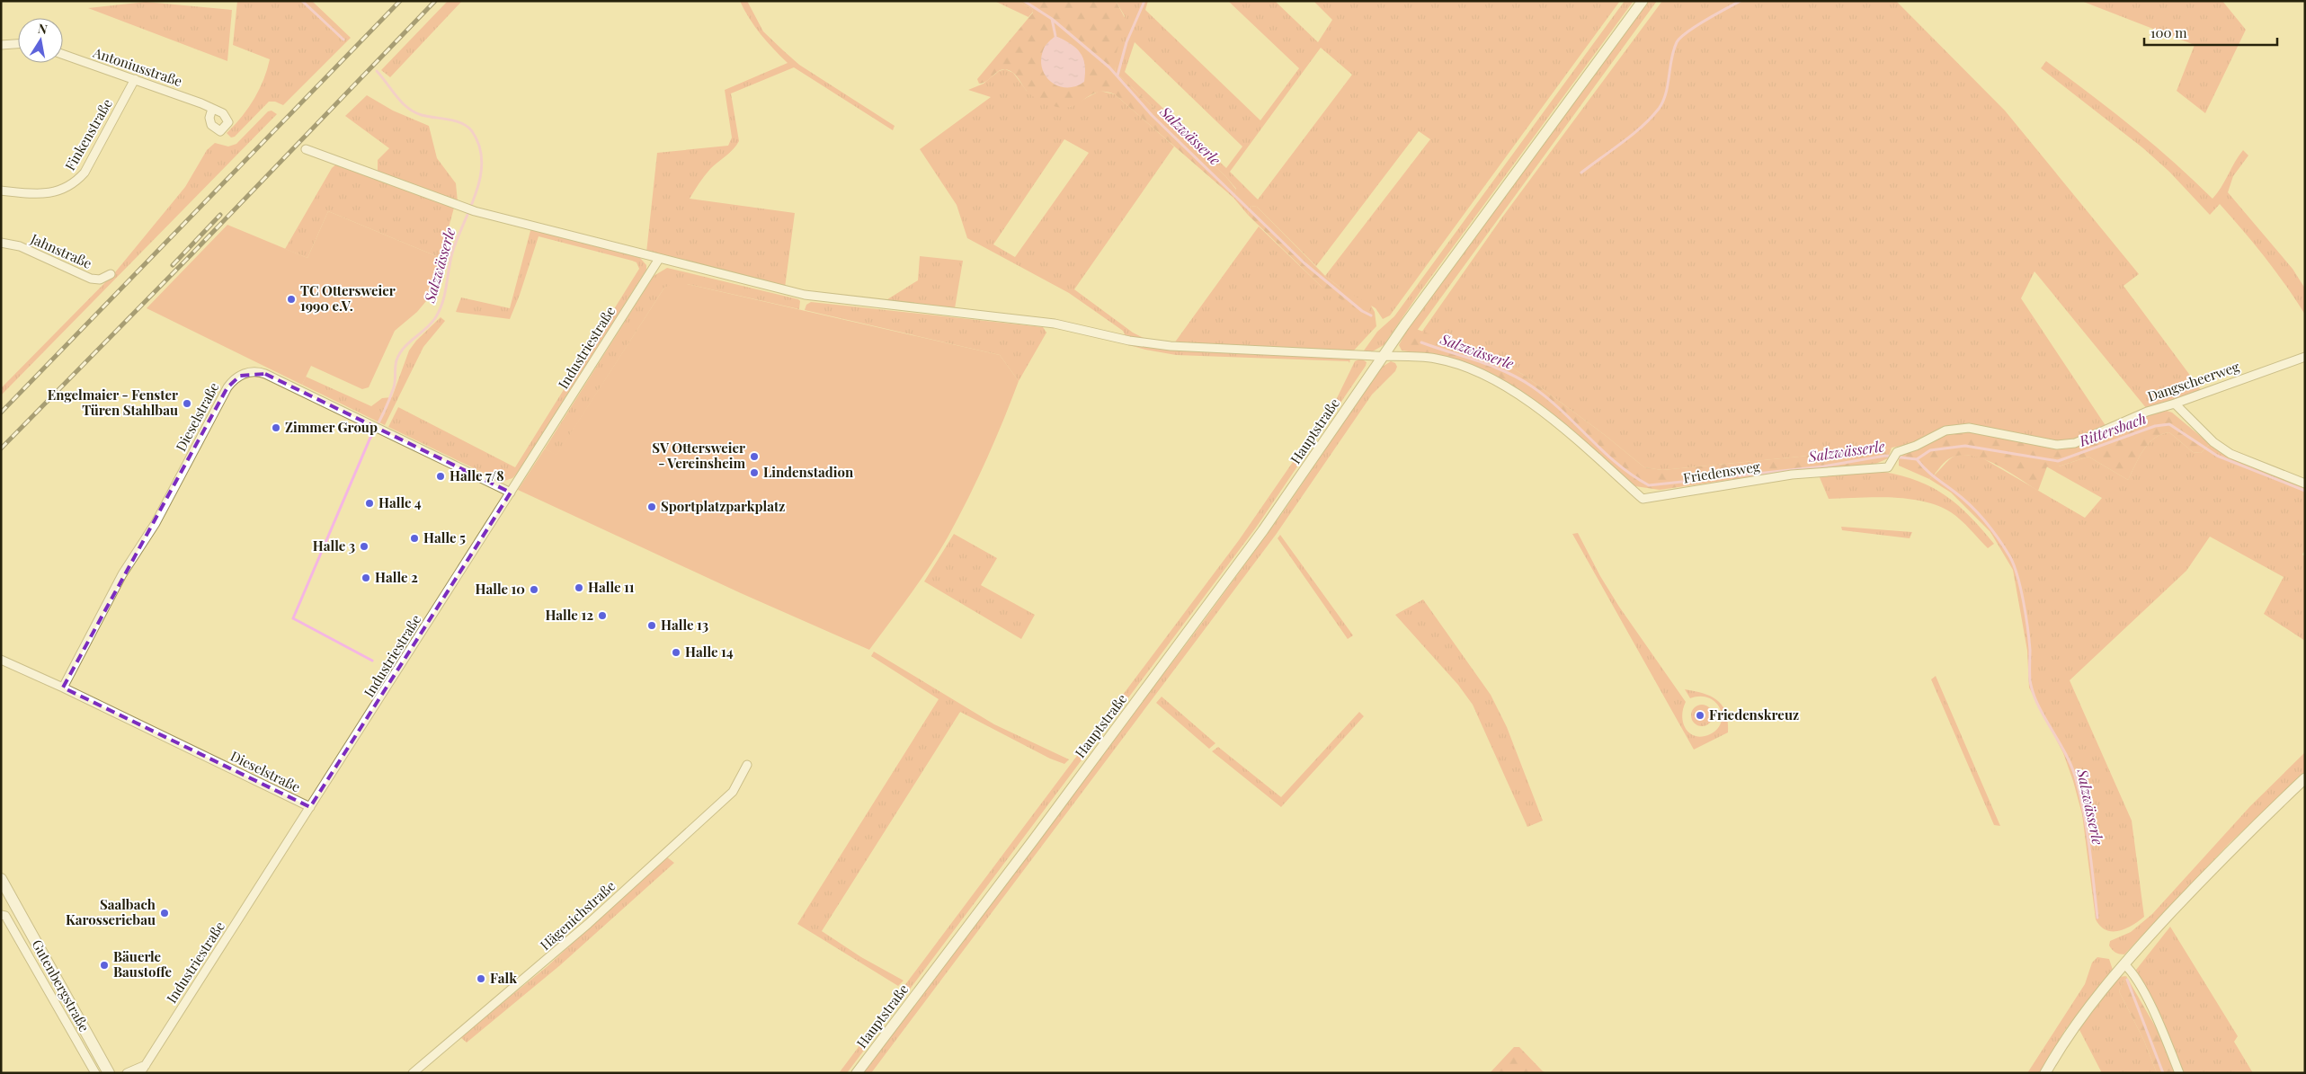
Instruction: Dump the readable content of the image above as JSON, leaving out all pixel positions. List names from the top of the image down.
{
  "streets": {
    "street": [
      "Antoniusstraße",
      "Finkenstraße",
      "Jahnstraße",
      "Industriestraße",
      "Dangscheerweg",
      "Dieselstraße",
      "Hauptstraße",
      "Friedensweg",
      "Hägenichstraße",
      "Gutenbergstraße"
    ]
  },
  "crossings": [
    ["Antoniusstraße", "Finkenstraße"],
    ["Industriestraße", "Dieselstraße"],
    ["Industriestraße", "Friedensweg"],
    ["Dangscheerweg", "Friedensweg"],
    ["Hauptstraße", "Friedensweg"]
  ],
  "water": ["Salzwässerle", "Rittersbach"],
  "places": [
    "TC Ottersweier 1990 e.V.",
    "Engelmaier - Fenster Türen Stahlbau",
    "Zimmer Group",
    "SV Ottersweier - Vereinsheim",
    "Lindenstadion",
    "Halle 7/8",
    "Halle 4",
    "Sportplatzparkplatz",
    "Halle 5",
    "Halle 3",
    "Halle 2",
    "Halle 11",
    "Halle 10",
    "Halle 12",
    "Halle 13",
    "Halle 14",
    "Friedenskreuz",
    "Saalbach Karosseriebau",
    "Bäuerle Baustoffe",
    "Falk"
  ],
  "scale_bar": "100 m",
  "north": "top"
}
